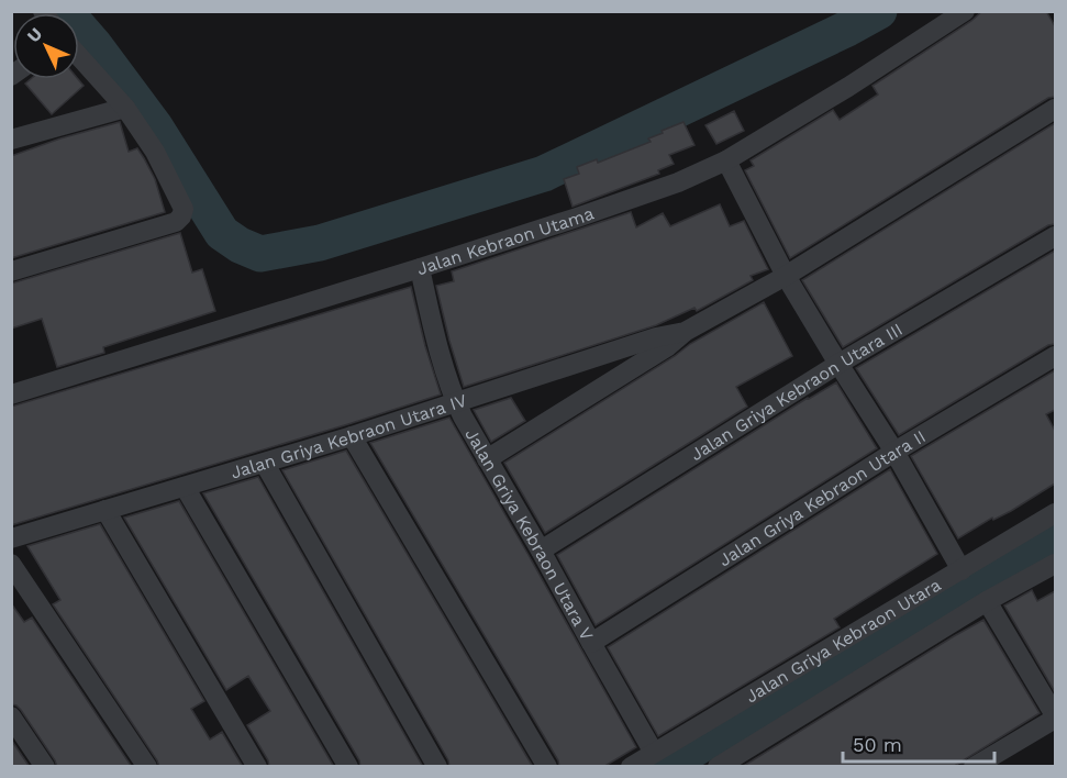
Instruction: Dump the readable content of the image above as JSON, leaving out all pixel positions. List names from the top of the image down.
{
  "streets": {
    "street": [
      "Jalan Kebraon Utama",
      "Jalan Griya Kebraon Utara III",
      "Jalan Griya Kebraon Utara IV",
      "Jalan Griya Kebraon Utara II",
      "Jalan Griya Kebraon Utara V",
      "Jalan Griya Kebraon Utara"
    ]
  },
  "crossings": [
    ["Jalan Kebraon Utama", "Jalan Griya Kebraon Utara V"],
    ["Jalan Griya Kebraon Utara III", "Jalan Griya Kebraon Utara V"],
    ["Jalan Griya Kebraon Utara IV", "Jalan Griya Kebraon Utara V"],
    ["Jalan Griya Kebraon Utara II", "Jalan Griya Kebraon Utara V"],
    ["Jalan Griya Kebraon Utara V", "Jalan Griya Kebraon Utara"]
  ],
  "scale_bar": "50 m",
  "north": "top left"
}
